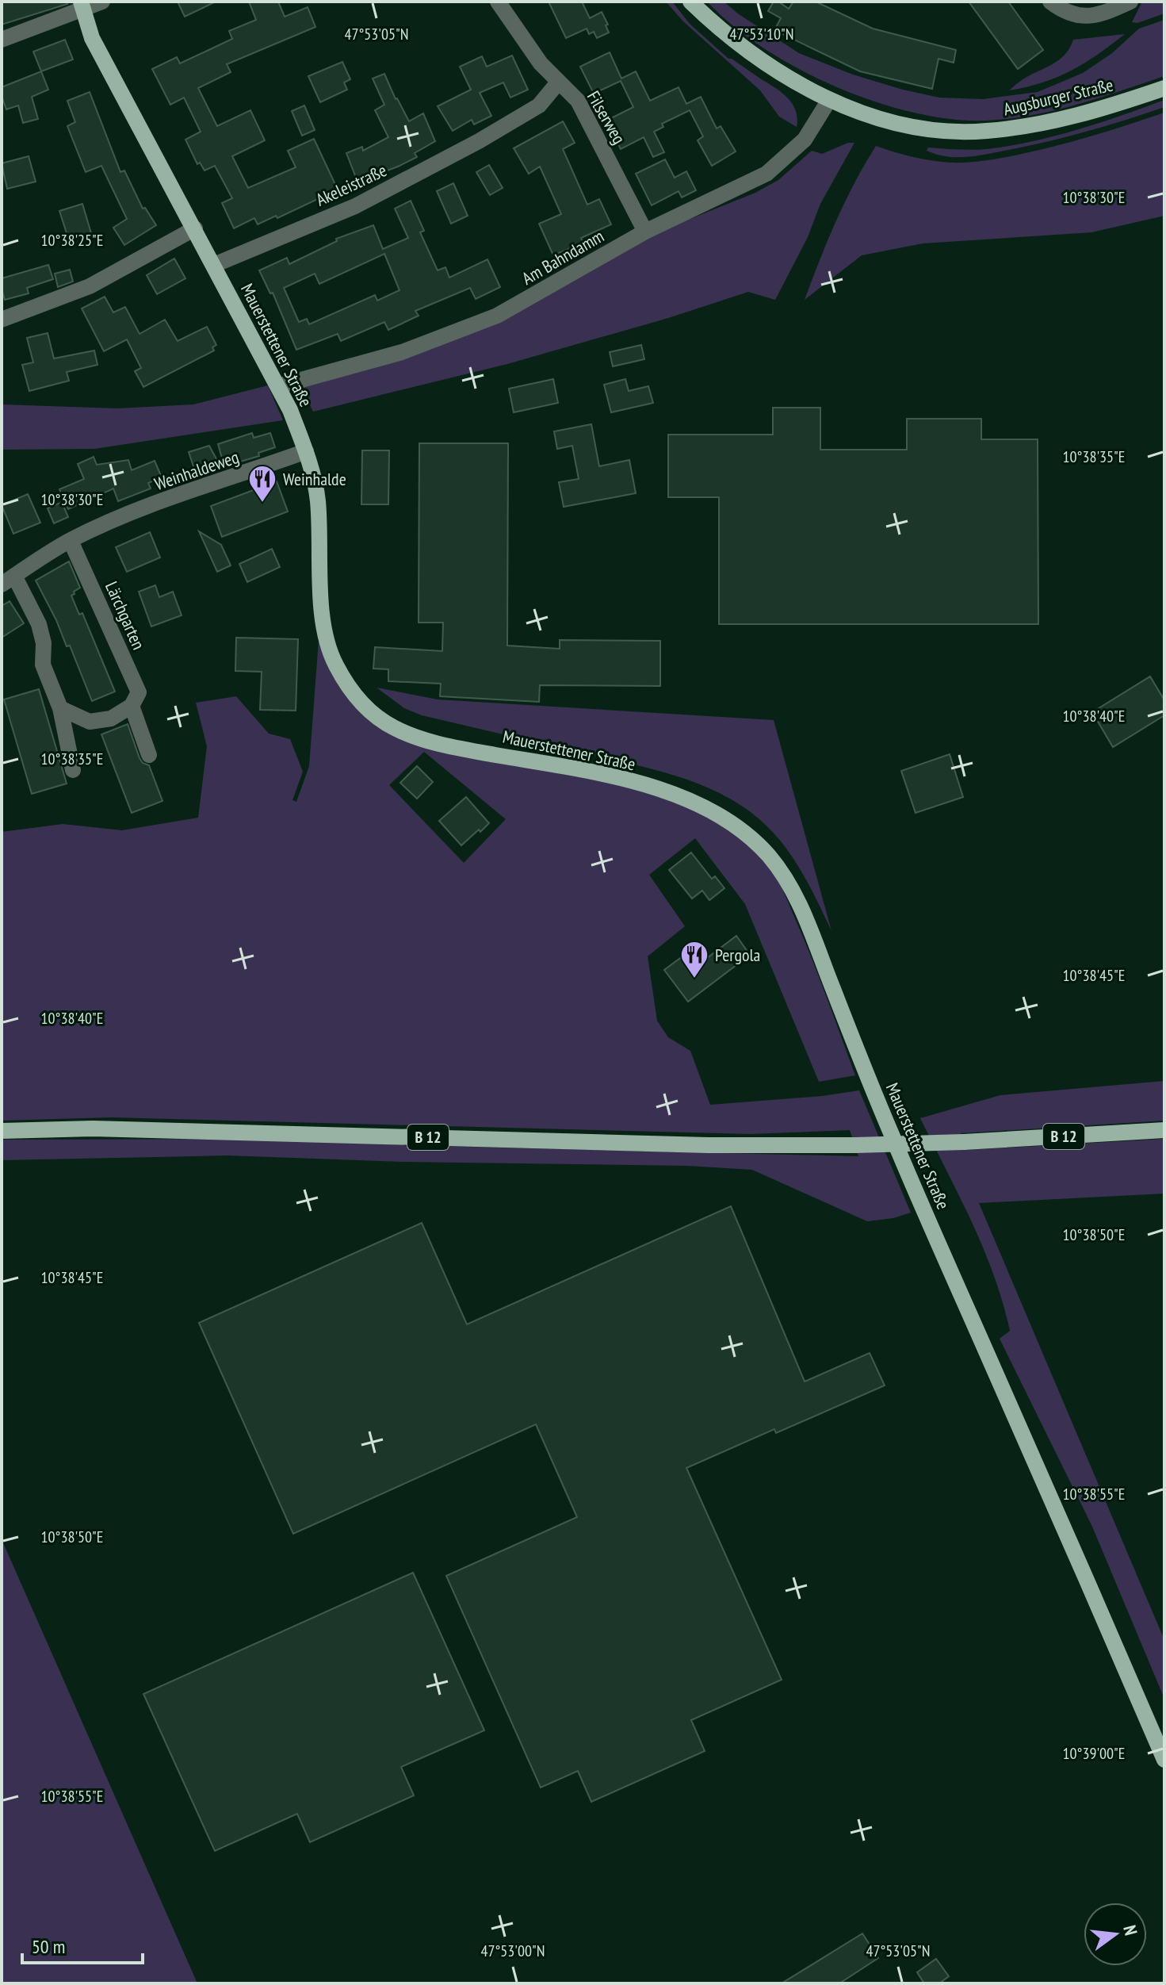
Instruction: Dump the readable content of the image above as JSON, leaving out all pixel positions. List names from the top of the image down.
{
  "streets": {
    "main road": ["Augsburger Straße", "Mauerstettener Straße", "B 12"],
    "street": [
      "Filserweg",
      "Akeleistraße",
      "Am Bahndamm",
      "Weinhaldeweg",
      "Lärchgarten"
    ]
  },
  "crossings": [
    ["Augsburger Straße", "Am Bahndamm"],
    ["Filserweg", "Akeleistraße"],
    ["Filserweg", "Am Bahndamm"],
    ["Akeleistraße", "Mauerstettener Straße"],
    ["Am Bahndamm", "Mauerstettener Straße"],
    ["Mauerstettener Straße", "Weinhaldeweg"],
    ["Weinhaldeweg", "Lärchgarten"]
  ],
  "places": {
    "restaurant": ["Weinhalde", "Pergola"]
  },
  "scale_bar": "50 m",
  "north": "right",
  "coordinates": [
    "47°53'05\"N",
    "47°53'10\"N",
    "10°38'30\"E",
    "10°38'25\"E",
    "10°38'35\"E",
    "10°38'40\"E",
    "10°38'45\"E",
    "10°38'50\"E",
    "10°38'55\"E",
    "10°39'00\"E",
    "47°53'00\"N"
  ]
}
